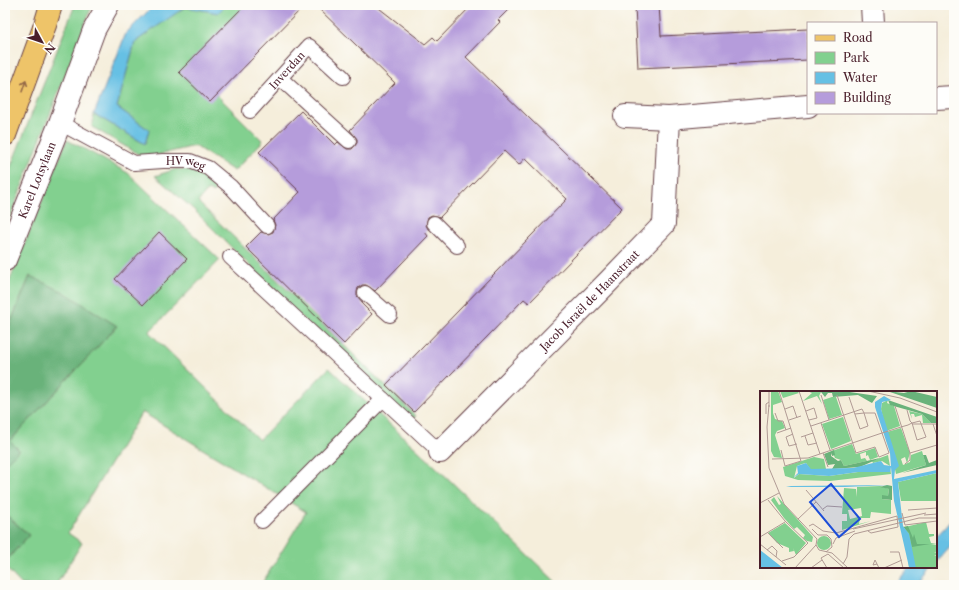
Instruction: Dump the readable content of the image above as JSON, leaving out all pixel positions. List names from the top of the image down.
{
  "streets": {
    "street": ["Karel Lotsylaan", "Jacob Israël de Haanstraat"],
    "lane": ["Inverdan", "HV weg"]
  },
  "crossings": [
    ["HV weg", "Karel Lotsylaan"]
  ],
  "legend": [
    "Road",
    "Park",
    "Water",
    "Building"
  ],
  "north": "bottom right"
}
